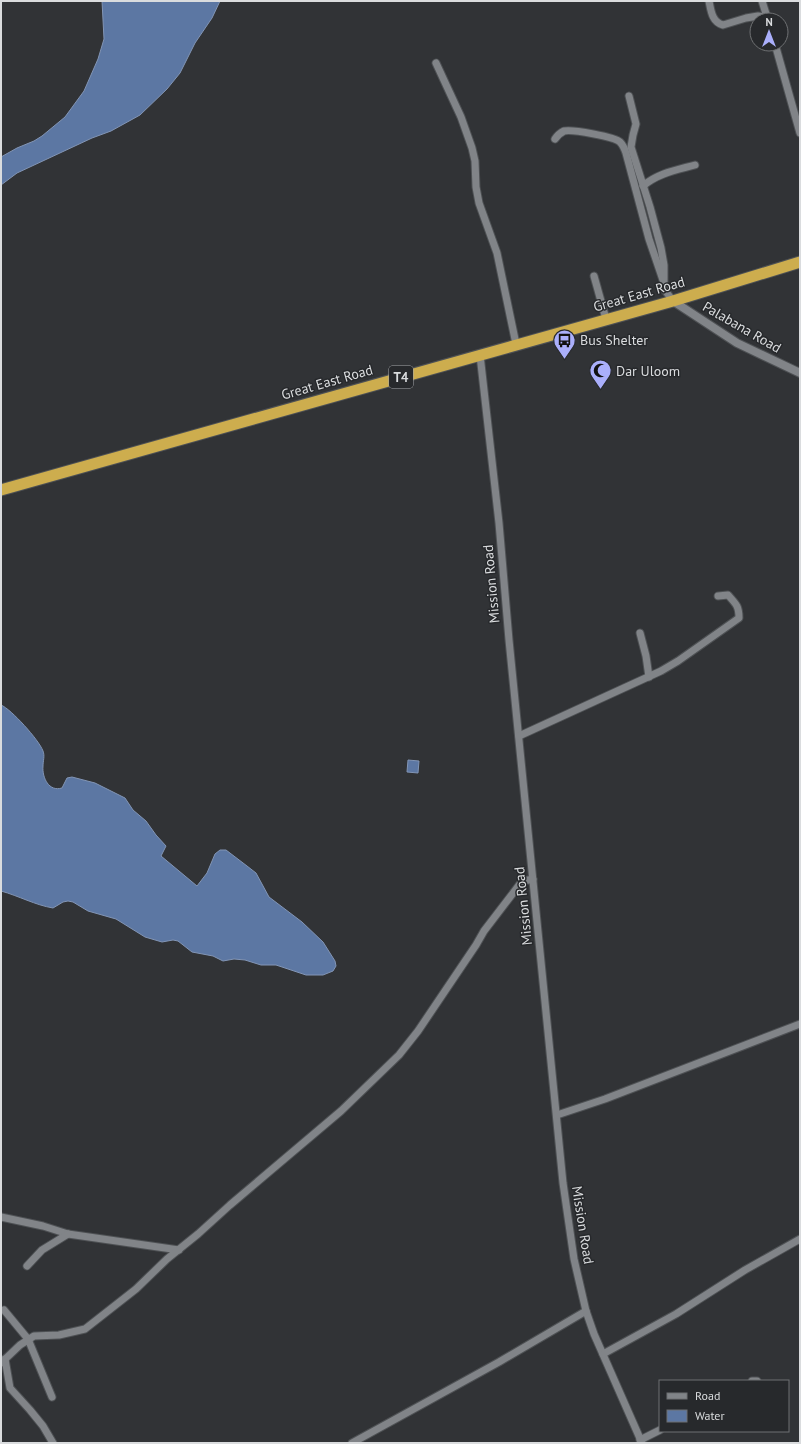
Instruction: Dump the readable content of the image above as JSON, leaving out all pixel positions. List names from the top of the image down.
{
  "streets": {
    "highway": ["Great East Road", "T4"],
    "street": ["Palabana Road", "Mission Road"]
  },
  "crossings": [
    ["Great East Road", "Palabana Road"],
    ["Great East Road", "Mission Road"]
  ],
  "places": {
    "bus stop": ["Bus Shelter"],
    "mosque": ["Dar Uloom"]
  },
  "legend": ["Road", "Water"],
  "north": "top"
}
